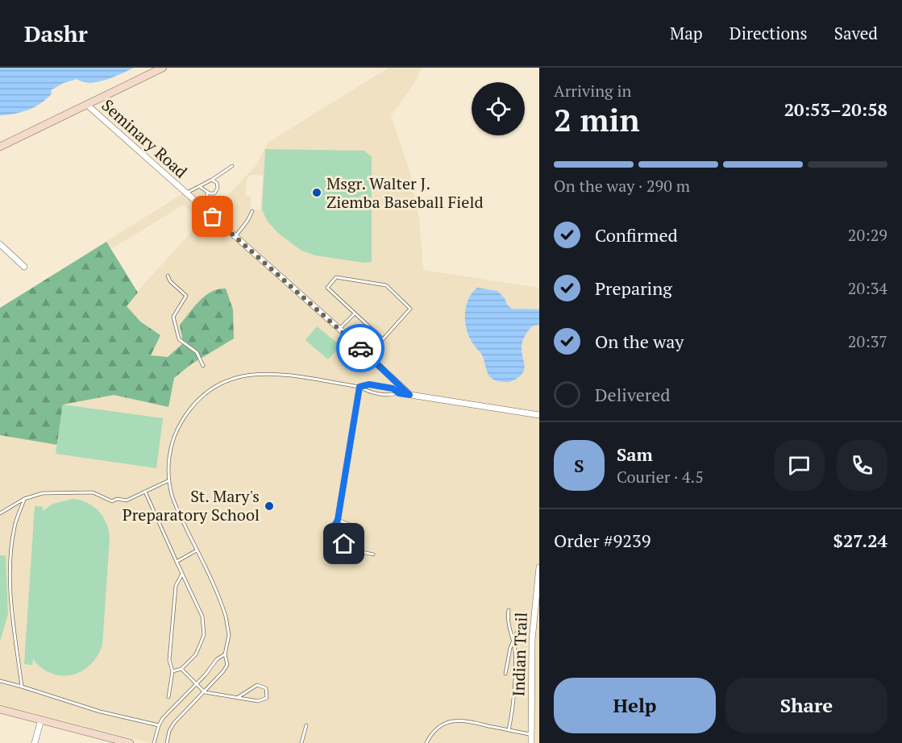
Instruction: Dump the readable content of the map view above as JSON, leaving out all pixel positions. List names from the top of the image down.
{
  "streets": {
    "street": ["Seminary Road", "Indian Trail"]
  },
  "places": ["Msgr. Walter J. Ziemba Baseball Field", "St. Mary's Preparatory School"],
  "page": {
    "header": "Dashr",
    "nav": ["Map", "Directions", "Saved"],
    "heading": ["2 min", "Arriving in", "20:53–20:58"],
    "panel": [
      "Sam",
      "Courier · 4.5",
      "Order #9239",
      "$27.24"
    ],
    "bar": "On the way · 290 m",
    "list": [
      ["Confirmed", "20:29"],
      ["Preparing", "20:34"],
      ["On the way", "20:37"],
      "Delivered"
    ],
    "round": "S",
    "buttons": ["Help", "Share"]
  }
}
